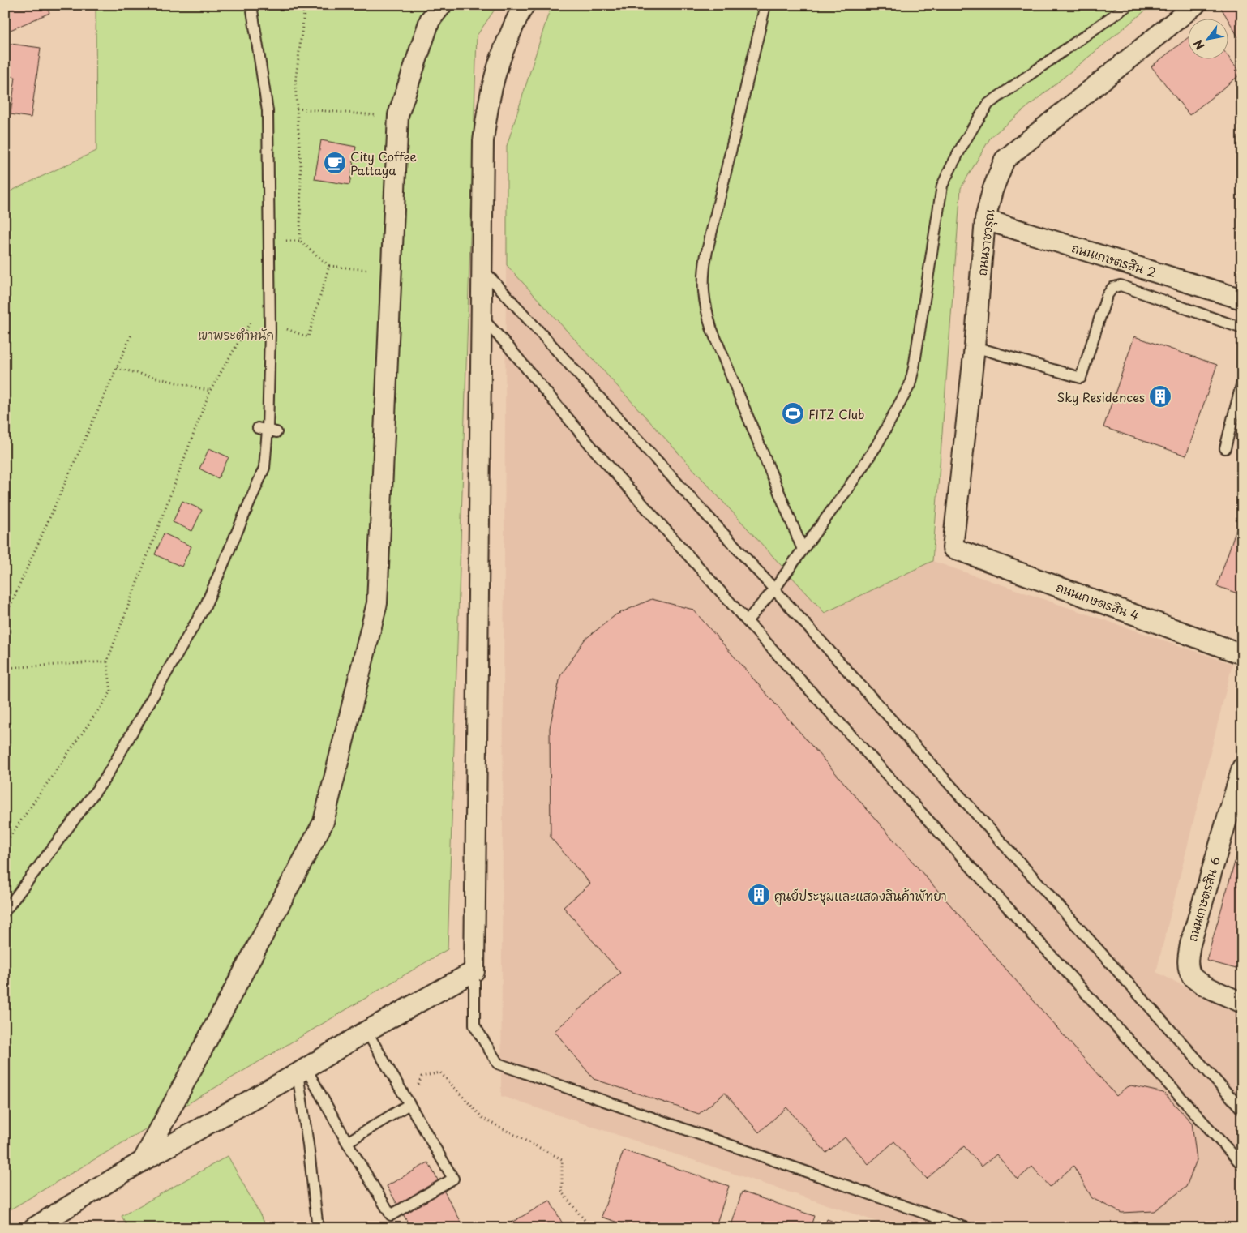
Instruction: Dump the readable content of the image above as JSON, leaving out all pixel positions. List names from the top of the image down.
{
  "streets": {
    "street": [
      "ถนนราชวรุณ",
      "ถนนเกษตรสิน 2",
      "ถนนเกษตรสิน 4",
      "ถนนเกษตรสิน 6"
    ]
  },
  "crossings": [
    ["ถนนราชวรุณ", "ถนนเกษตรสิน 2"],
    ["ถนนราชวรุณ", "ถนนเกษตรสิน 4"]
  ],
  "parks": ["เขาพระตำหนัก"],
  "places": {
    "cafe": ["City Coffee Pattaya"],
    "building": ["Sky Residences", "ศูนย์ประชุมและแสดงสินค้าพัทยา"],
    "sports": ["FITZ Club"]
  },
  "north": "bottom left"
}
